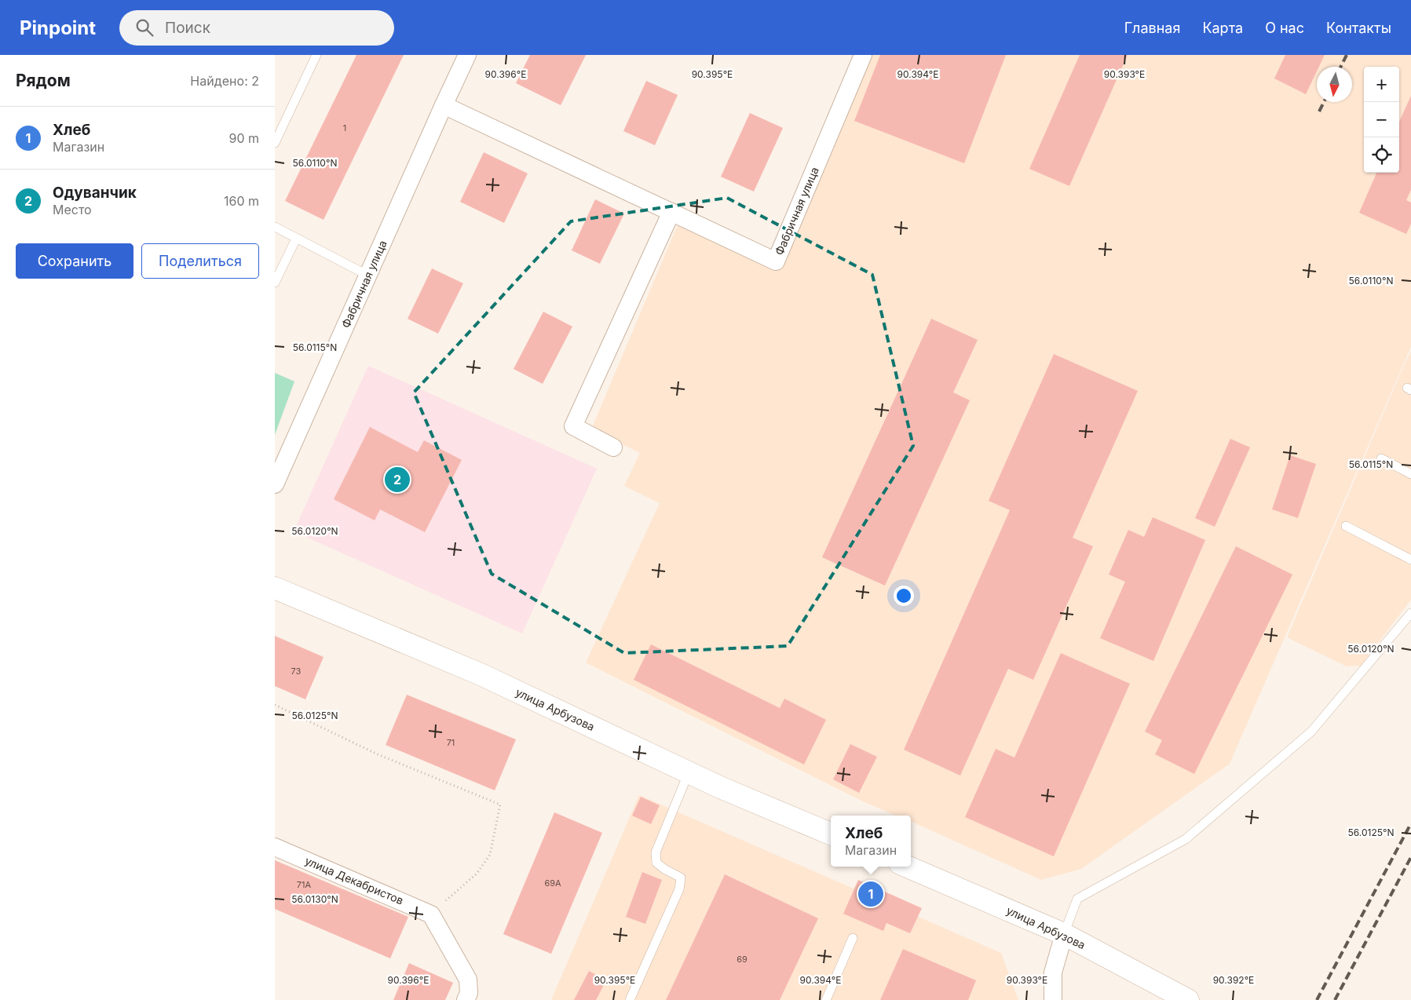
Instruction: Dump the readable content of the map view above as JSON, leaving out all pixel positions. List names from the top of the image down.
{
  "streets": {
    "street": ["Фабричная улица", "улица Арбузова", "улица Декабристов"]
  },
  "house_numbers": [
    "1",
    "73",
    "71",
    "69А",
    "71А",
    "69"
  ],
  "north": "bottom",
  "page": {
    "header": "Pinpoint",
    "search": "Поиск",
    "nav": [
      "Главная",
      "Карта",
      "О нас",
      "Контакты"
    ],
    "heading": ["Рядом", "Найдено: 2"],
    "map_buttons": ["+", "−"],
    "list": [
      {
        "mark": "1",
        "name": "Хлеб",
        "note": "Магазин",
        "value": "90 m"
      },
      {
        "mark": "2",
        "name": "Одуванчик",
        "note": "Место",
        "value": "160 m"
      }
    ],
    "buttons": ["Сохранить", "Поделиться"],
    "pins": ["2", "1"],
    "popup": ["Хлеб", "Магазин"]
  },
  "coordinates": [
    "90.396°E",
    "90.395°E",
    "90.394°E",
    "90.393°E",
    "56.0110°N",
    "56.0115°N",
    "56.0120°N",
    "56.0125°N",
    "56.0130°N",
    "90.392°E"
  ]
}
